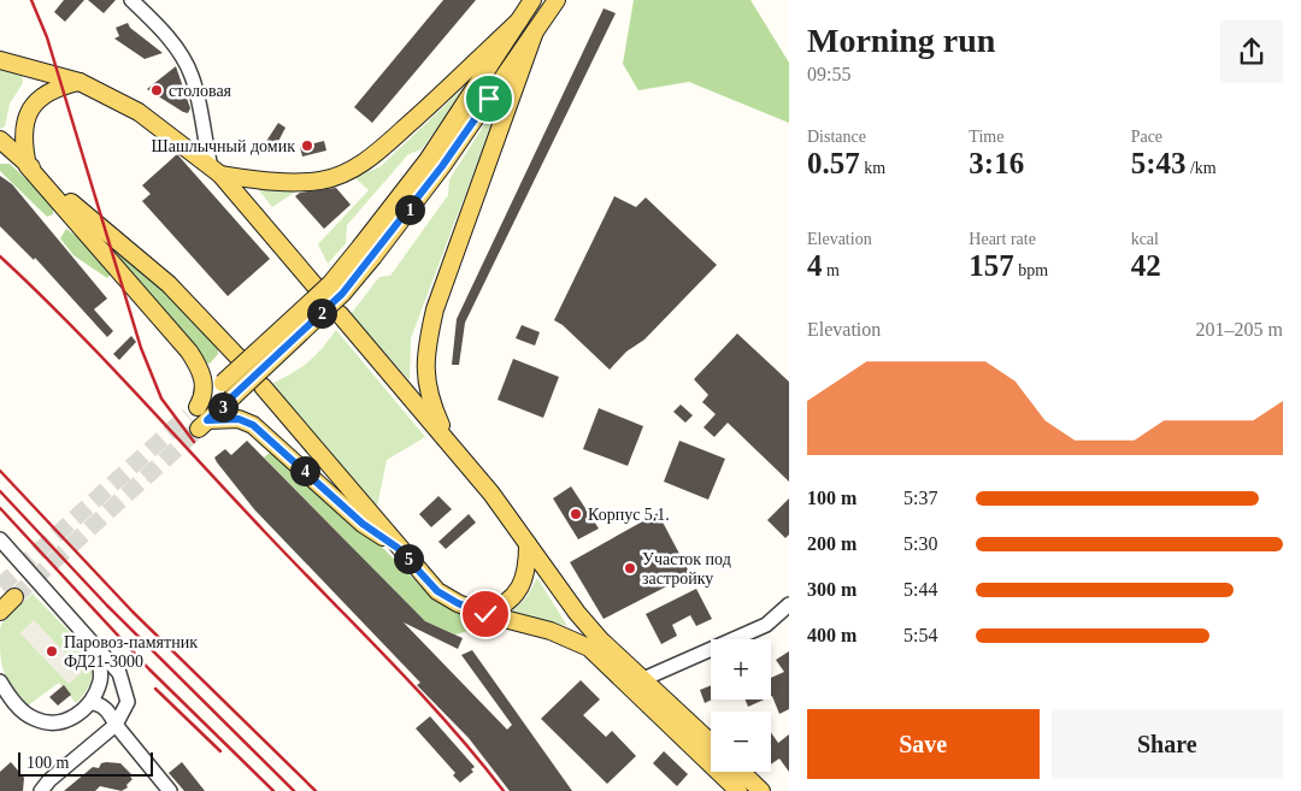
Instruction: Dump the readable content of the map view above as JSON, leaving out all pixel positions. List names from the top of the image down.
{
  "places": [
    "столовая",
    "Шашлычный домик",
    "Корпус 5.1.",
    "Участок под застройку",
    "Паровоз-памятник ФД21-3000"
  ],
  "scale_bar": "100 m",
  "page": {
    "heading": ["Morning run", "09:55"],
    "stats": [
      ["Distance", "0.57 km"],
      ["Time", "3:16"],
      ["Pace", "5:43 /km"],
      ["Elevation", "4 m"],
      ["Heart rate", "157 bpm"],
      ["kcal", "42"]
    ],
    "pins": [
      "1",
      "2",
      "3",
      "4",
      "5"
    ],
    "chart": ["Elevation", "201–205 m"],
    "list": [
      {
        "name": "100 m",
        "note": "5:37"
      },
      {
        "name": "200 m",
        "note": "5:30"
      },
      {
        "name": "300 m",
        "note": "5:44"
      },
      {
        "name": "400 m",
        "note": "5:54"
      }
    ],
    "map_buttons": ["+", "−"],
    "buttons": ["Save", "Share"],
    "scale": "100 m"
  }
}
